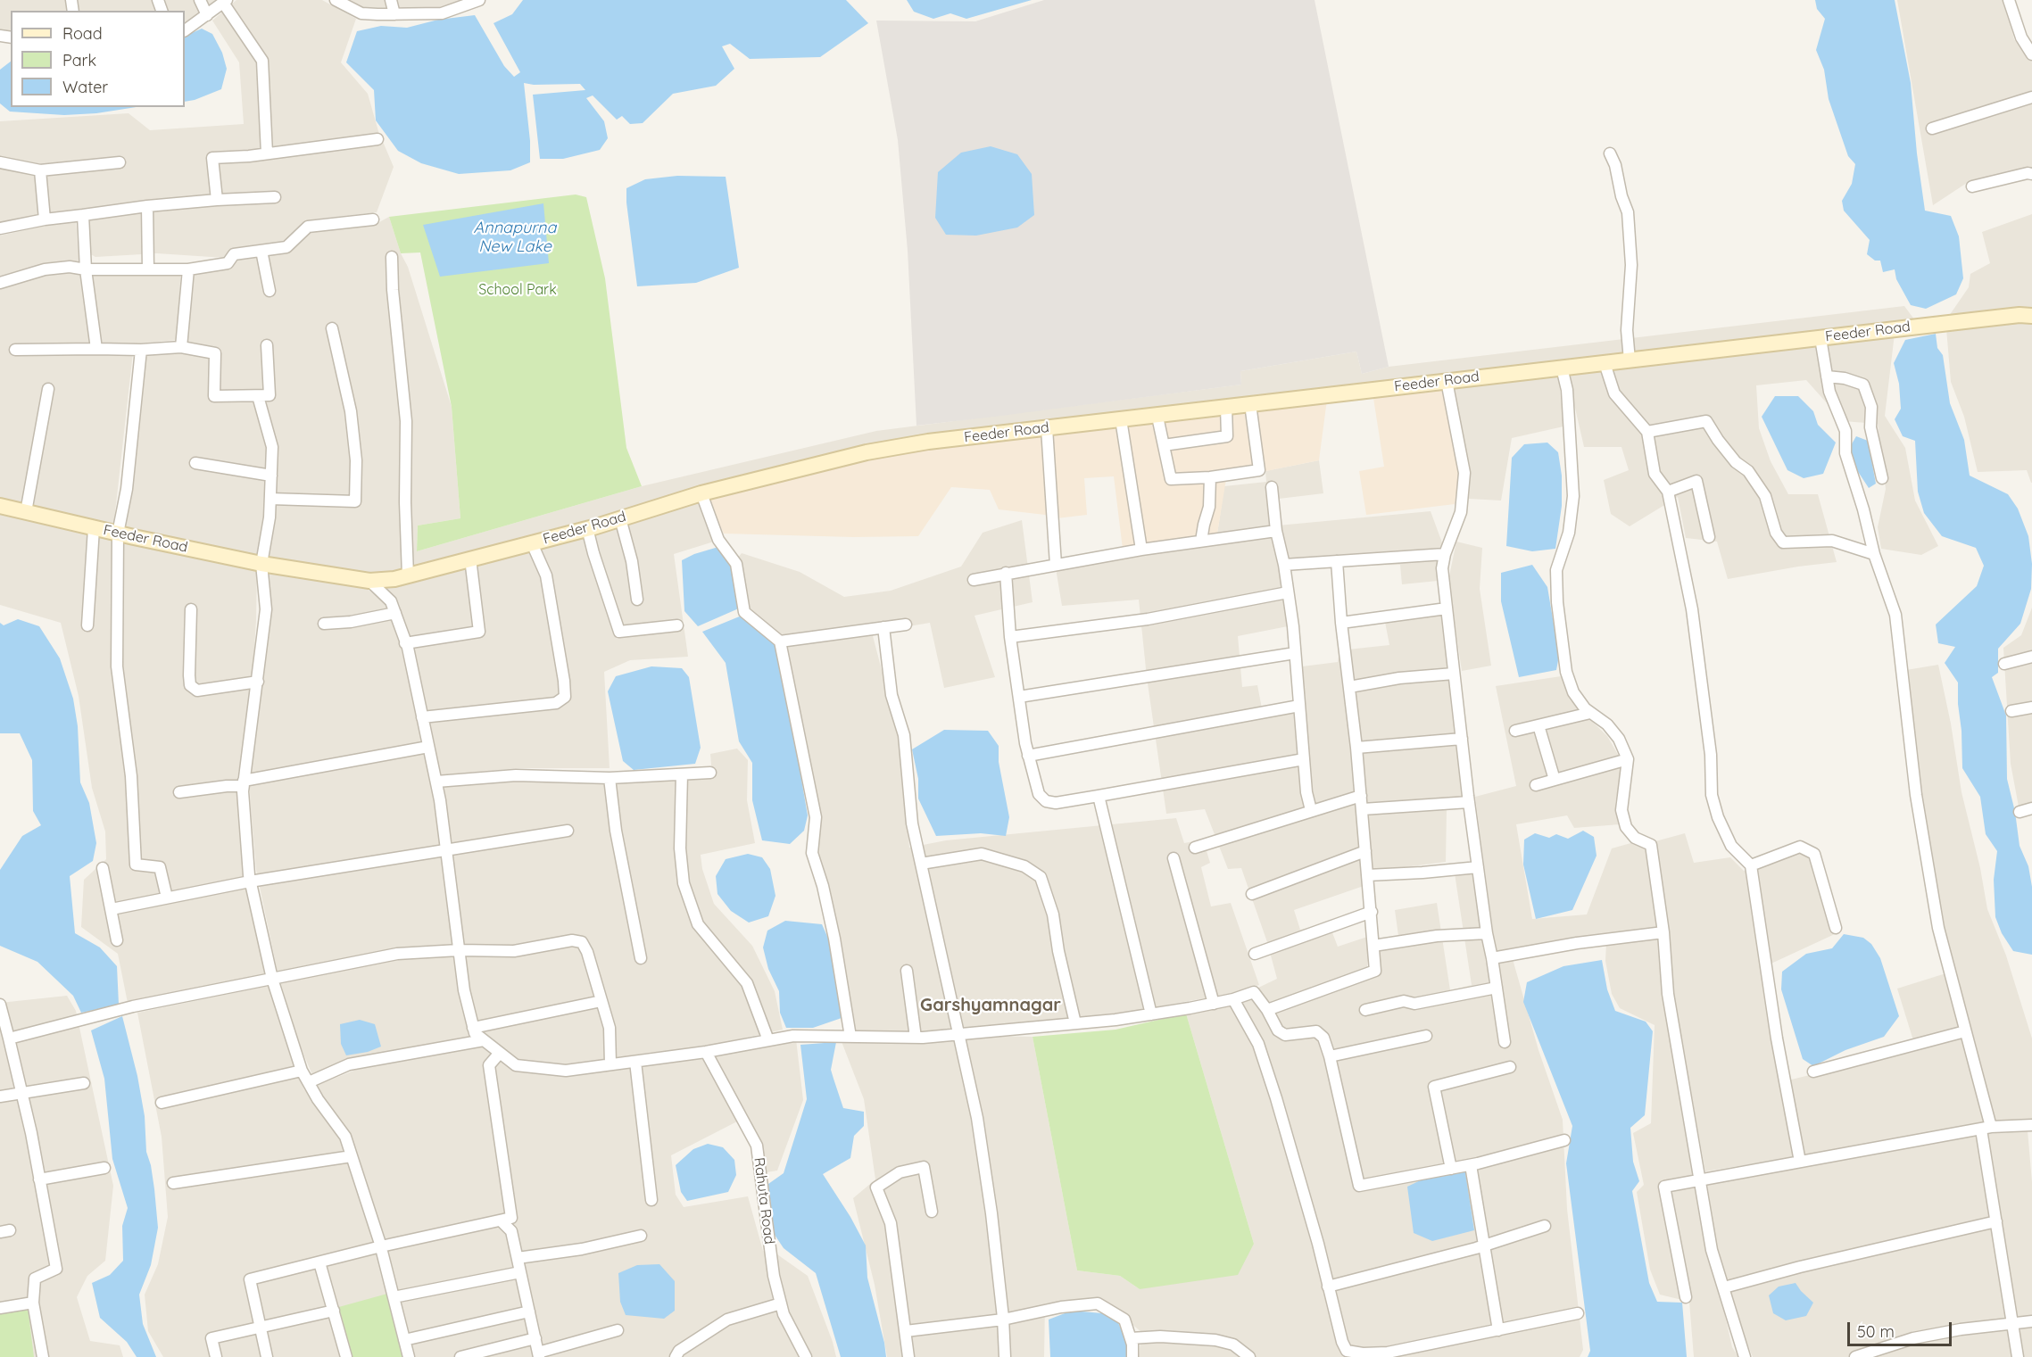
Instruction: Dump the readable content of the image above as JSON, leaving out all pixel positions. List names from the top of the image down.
{
  "streets": {
    "street": ["Feeder Road", "Rahuta Road"]
  },
  "districts": ["Garshyamnagar"],
  "water": ["Annapurna New Lake"],
  "parks": ["School Park"],
  "legend": ["Road", "Park", "Water"],
  "scale_bar": "50 m"
}
